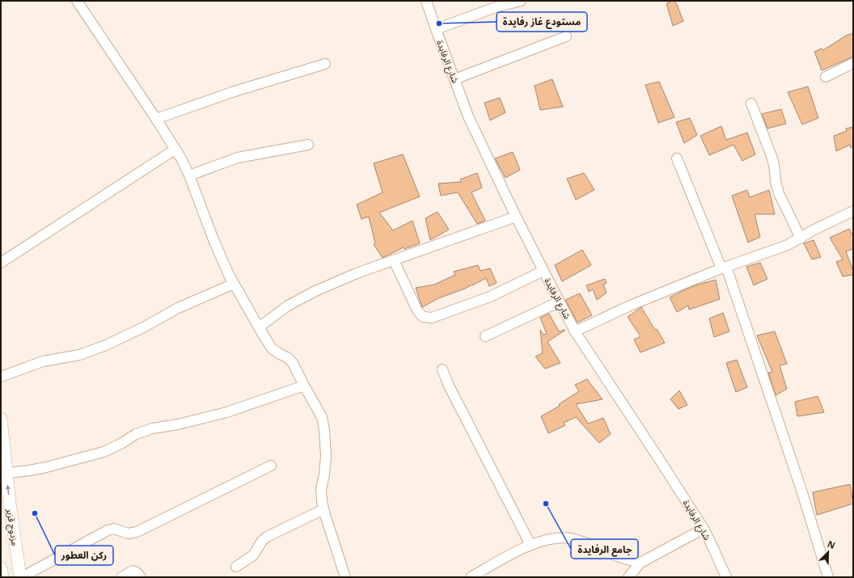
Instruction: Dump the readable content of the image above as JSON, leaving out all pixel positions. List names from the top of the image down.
{
  "streets": {
    "main road": ["مزدوج قزير"],
    "street": ["شارع الرفايدة"]
  },
  "one_way": ["مزدوج قزير"],
  "places": ["مستودع غاز رفايدة", "جامع الرفايدة", "ركن العطور"],
  "north": "top right"
}
